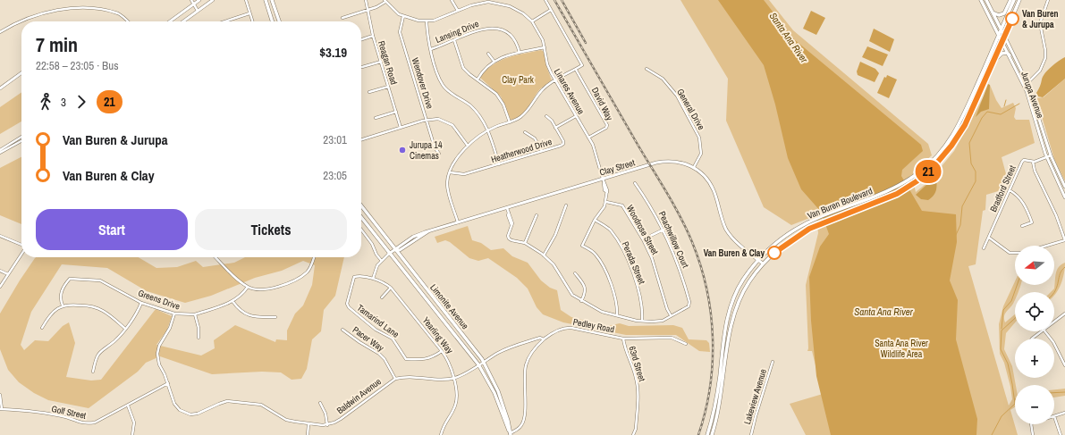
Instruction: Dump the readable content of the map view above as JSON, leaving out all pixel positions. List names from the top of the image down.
{
  "streets": {
    "main road": [
      "Jurupa Avenue",
      "Clay Street",
      "Van Buren Boulevard",
      "Limonite Avenue"
    ],
    "street": [
      "Lansing Drive",
      "Reagan Road",
      "Wendover Drive",
      "Linares Avenue",
      "David Way",
      "General Drive",
      "Heatherwood Drive",
      "Bradford Street",
      "Woodrose Street",
      "Peachwillow Court",
      "Perada Street",
      "Greens Drive",
      "Tamarind Lane",
      "Pedley Road",
      "Yearling Way",
      "Pacer Way",
      "63rd Street",
      "Baldwin Avenue",
      "Lakeview Avenue",
      "Golf Street"
    ]
  },
  "crossings": [
    ["Wendover Drive", "Linares Avenue"],
    ["Linares Avenue", "David Way"],
    ["Linares Avenue", "Clay Street"],
    ["Linares Avenue", "Woodrose Street"],
    ["Jurupa Avenue", "Bradford Street"],
    ["Jurupa Avenue", "Van Buren Boulevard"],
    ["General Drive", "Clay Street"],
    ["Clay Street", "Van Buren Boulevard"],
    ["Clay Street", "Limonite Avenue"],
    ["Clay Street", "Yearling Way"],
    ["Woodrose Street", "Peachwillow Court"],
    ["Greens Drive", "Baldwin Avenue"],
    ["Limonite Avenue", "Pedley Road"],
    ["Limonite Avenue", "Baldwin Avenue"],
    ["Tamarind Lane", "Yearling Way"],
    ["Pedley Road", "63rd Street"],
    ["Pedley Road", "Baldwin Avenue"],
    ["Yearling Way", "Baldwin Avenue"],
    ["Pacer Way", "Baldwin Avenue"],
    ["Baldwin Avenue", "Golf Street"]
  ],
  "water": ["Santa Ana River"],
  "parks": ["Clay Park", "Santa Ana River Wildlife Area"],
  "places": ["Van Buren & Jurupa", "Jurupa 14 Cinemas", "Van Buren & Clay"],
  "lines": ["bus line 21"],
  "north": "left",
  "page": {
    "on_map": "21",
    "heading": ["7 min", "22:58 – 23:05 · Bus", "$3.19"],
    "legs": ["3", "21"],
    "list": [
      {
        "name": "Van Buren & Jurupa",
        "value": "23:01"
      },
      {
        "name": "Van Buren & Clay",
        "value": "23:05"
      }
    ],
    "buttons": ["Start", "Tickets"],
    "map_buttons": ["+", "−"]
  }
}
